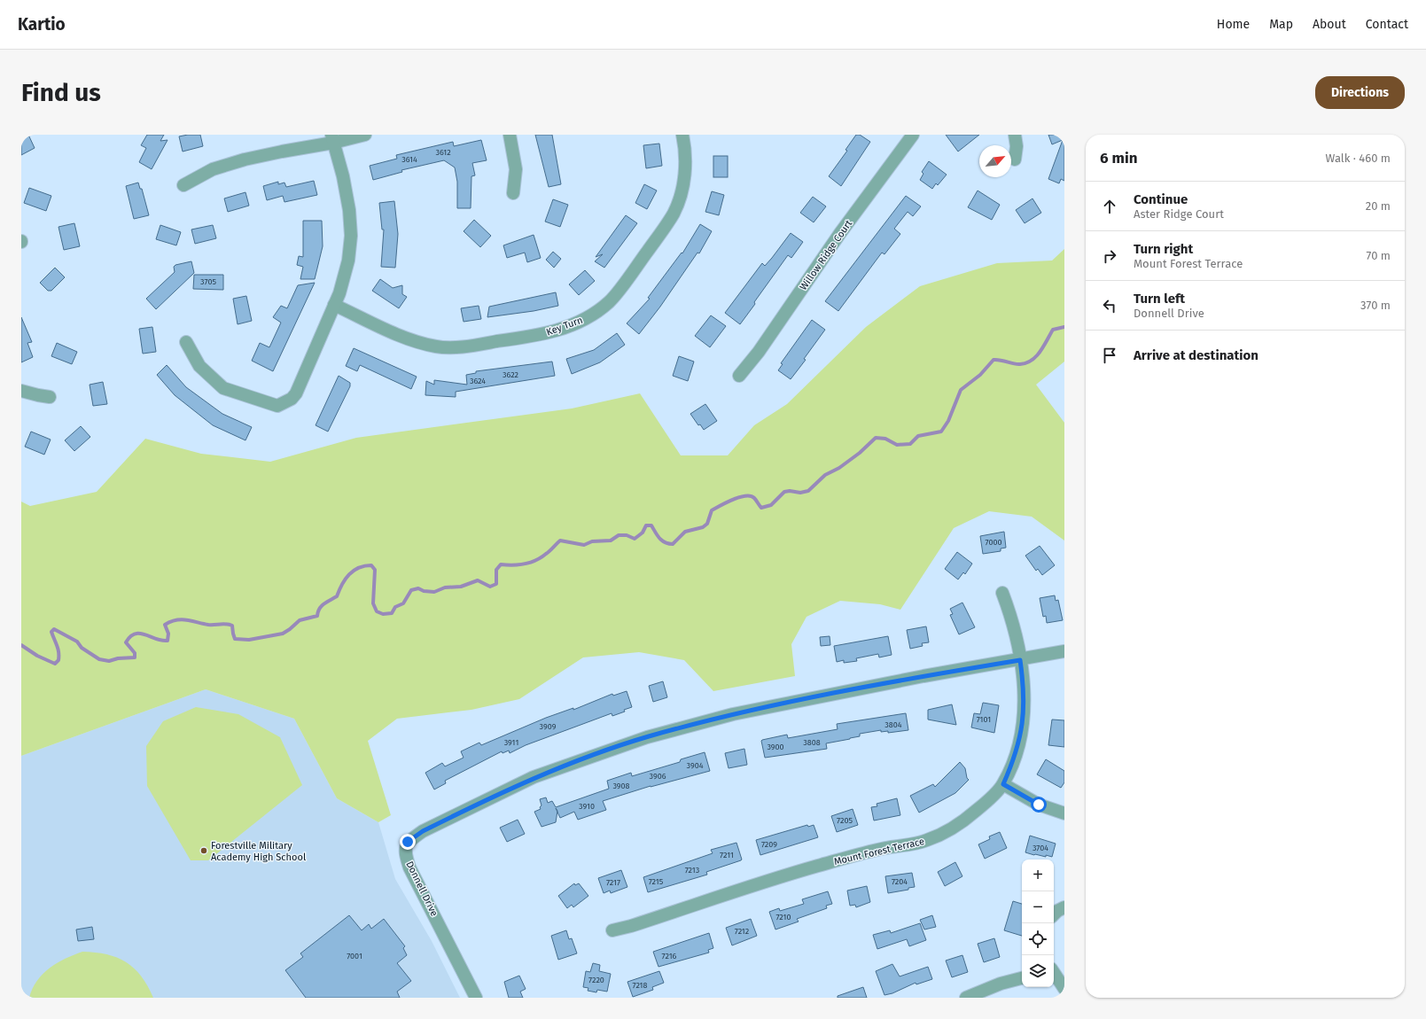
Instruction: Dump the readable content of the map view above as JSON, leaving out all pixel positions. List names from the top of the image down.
{
  "streets": {
    "street": [
      "Willow Ridge Court",
      "Key Turn",
      "Mount Forest Terrace",
      "Donnell Drive"
    ]
  },
  "crossings": [
    ["Mount Forest Terrace", "Donnell Drive"]
  ],
  "places": ["Forestville Military Academy High School"],
  "house_numbers": [
    "3612",
    "3614",
    "3705",
    "3622",
    "3624",
    "7000",
    "7101",
    "3804",
    "3909",
    "3911",
    "3808",
    "3900",
    "3904",
    "3906",
    "3908",
    "3910",
    "7205",
    "7209",
    "3704",
    "7211",
    "7213",
    "7215",
    "7204",
    "7217",
    "7210",
    "7212",
    "7001",
    "7216",
    "7220",
    "7218"
  ],
  "north": "top right",
  "page": {
    "header": "Kartio",
    "nav": [
      "Home",
      "Map",
      "About",
      "Contact"
    ],
    "buttons": "Directions",
    "title": "Find us",
    "heading": ["6 min", "Walk · 460 m"],
    "list": [
      ["Continue", "Aster Ridge Court", "20 m"],
      ["Turn right", "Mount Forest Terrace", "70 m"],
      ["Turn left", "Donnell Drive", "370 m"],
      "Arrive at destination"
    ],
    "map_buttons": ["+", "−"]
  }
}
